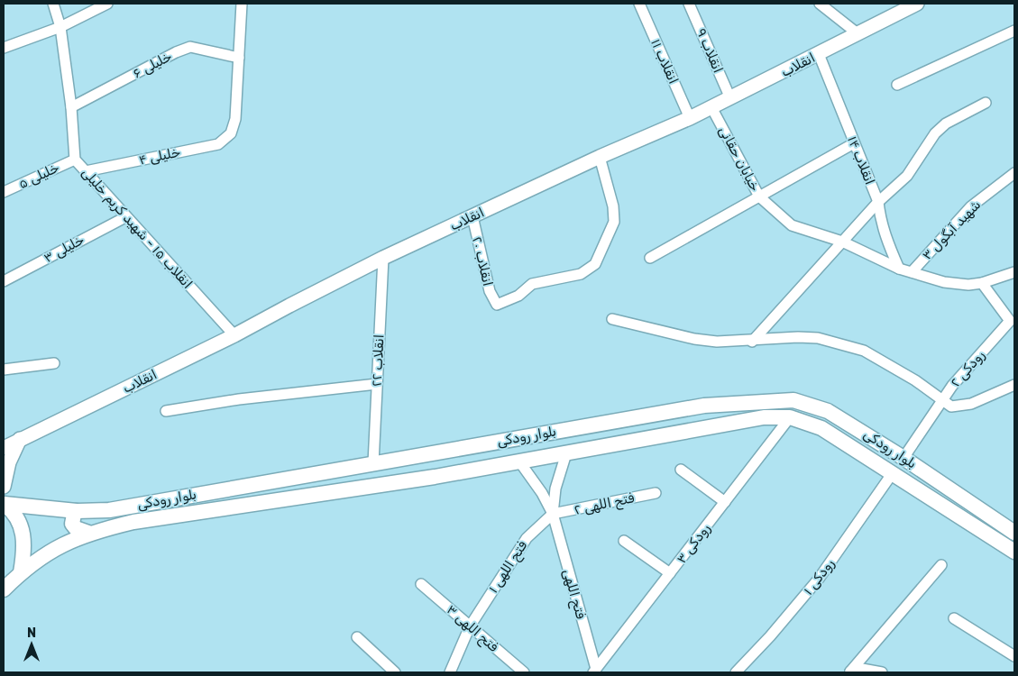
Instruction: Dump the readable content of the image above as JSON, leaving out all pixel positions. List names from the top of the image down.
{
  "streets": {
    "main road": ["بلوار رودکی"],
    "street": [
      "انقلاب ۹",
      "انقلاب ۱۱",
      "خلیلی ۶",
      "انقلاب",
      "خلیلی ۴",
      "خیابان حقانی",
      "انقلاب ۱۴",
      "خلیلی ۵",
      "انقلاب ۱۵ - شهید کریم خلیلی",
      "شهید آبگول ۳",
      "خلیلی ۳",
      "انقلاب ۲۰",
      "انقلاب ۲۲",
      "رودکی ۲",
      "فتح اللهی ۲",
      "رودکی ۳",
      "فتح اللهی ۱",
      "رودکی ۱",
      "فتح اللهی",
      "فتح اللهی ۳"
    ]
  },
  "crossings": [
    ["انقلاب ۹", "انقلاب"],
    ["انقلاب ۱۱", "انقلاب"],
    ["خلیلی ۶", "خلیلی ۴"],
    ["خلیلی ۶", "انقلاب ۱۵ - شهید کریم خلیلی"],
    ["انقلاب", "خیابان حقانی"],
    ["انقلاب", "انقلاب ۱۴"],
    ["انقلاب", "انقلاب ۱۵ - شهید کریم خلیلی"],
    ["انقلاب", "انقلاب ۲۰"],
    ["انقلاب", "انقلاب ۲۲"],
    ["خلیلی ۴", "انقلاب ۱۵ - شهید کریم خلیلی"],
    ["خیابان حقانی", "انقلاب ۱۴"],
    ["خیابان حقانی", "شهید آبگول ۳"],
    ["خیابان حقانی", "رودکی ۲"],
    ["خلیلی ۵", "انقلاب ۱۵ - شهید کریم خلیلی"],
    ["انقلاب ۱۵ - شهید کریم خلیلی", "خلیلی ۳"],
    ["انقلاب ۲۲", "بلوار رودکی"],
    ["رودکی ۲", "بلوار رودکی"],
    ["بلوار رودکی", "رودکی ۳"],
    ["بلوار رودکی", "رودکی ۱"],
    ["فتح اللهی ۲", "فتح اللهی ۱"],
    ["فتح اللهی ۲", "فتح اللهی"],
    ["رودکی ۳", "فتح اللهی"],
    ["فتح اللهی ۱", "فتح اللهی"],
    ["فتح اللهی ۱", "فتح اللهی ۳"]
  ],
  "north": "top"
}
